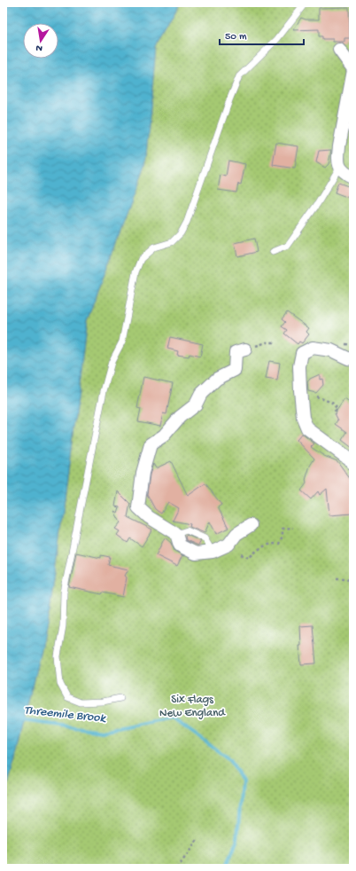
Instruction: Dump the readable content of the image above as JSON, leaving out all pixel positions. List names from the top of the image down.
{
  "water": ["Threemile Brook"],
  "parks": ["Six Flags New England"],
  "scale_bar": "50 m",
  "north": "bottom"
}
